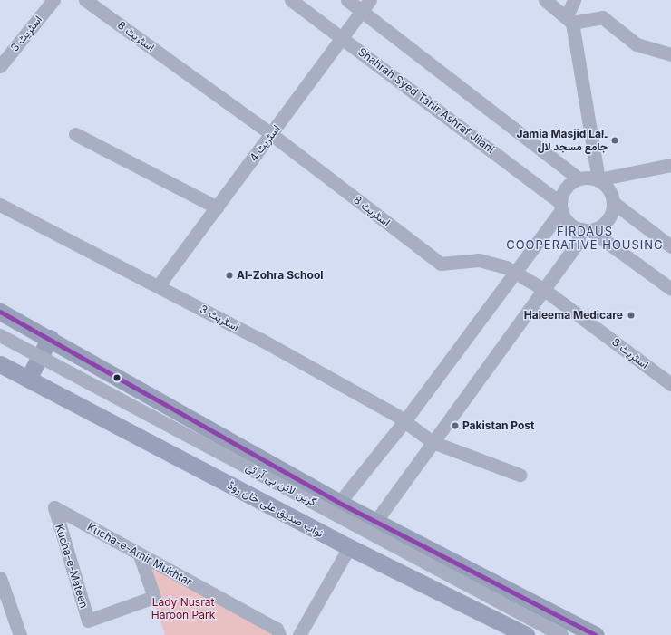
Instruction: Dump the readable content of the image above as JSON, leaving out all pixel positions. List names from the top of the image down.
{
  "streets": {
    "main road": ["نواب صدیق علی خان روڈ"],
    "street": [
      "اسٹریٹ 3",
      "اسٹریٹ 8",
      "Shahrah Syed Tahir Ashraf Jilani",
      "اسٹریٹ 4",
      "گرین لائن بی آر ٹی",
      "Kucha-e-Amir Mukhtar",
      "Kucha-e-Mateen"
    ]
  },
  "crossings": [
    ["اسٹریٹ 3", "اسٹریٹ 4"],
    ["اسٹریٹ 8", "اسٹریٹ 4"],
    ["Shahrah Syed Tahir Ashraf Jilani", "اسٹریٹ 4"],
    ["Kucha-e-Amir Mukhtar", "Kucha-e-Mateen"]
  ],
  "districts": ["FIRDAUS COOPERATIVE HOUSING"],
  "parks": ["Lady Nusrat Haroon Park"],
  "places": [
    "Jamia Masjid Lal۔ جامع مسجد لال",
    "Al-Zohra School",
    "Haleema Medicare",
    "Pakistan Post"
  ]
}
